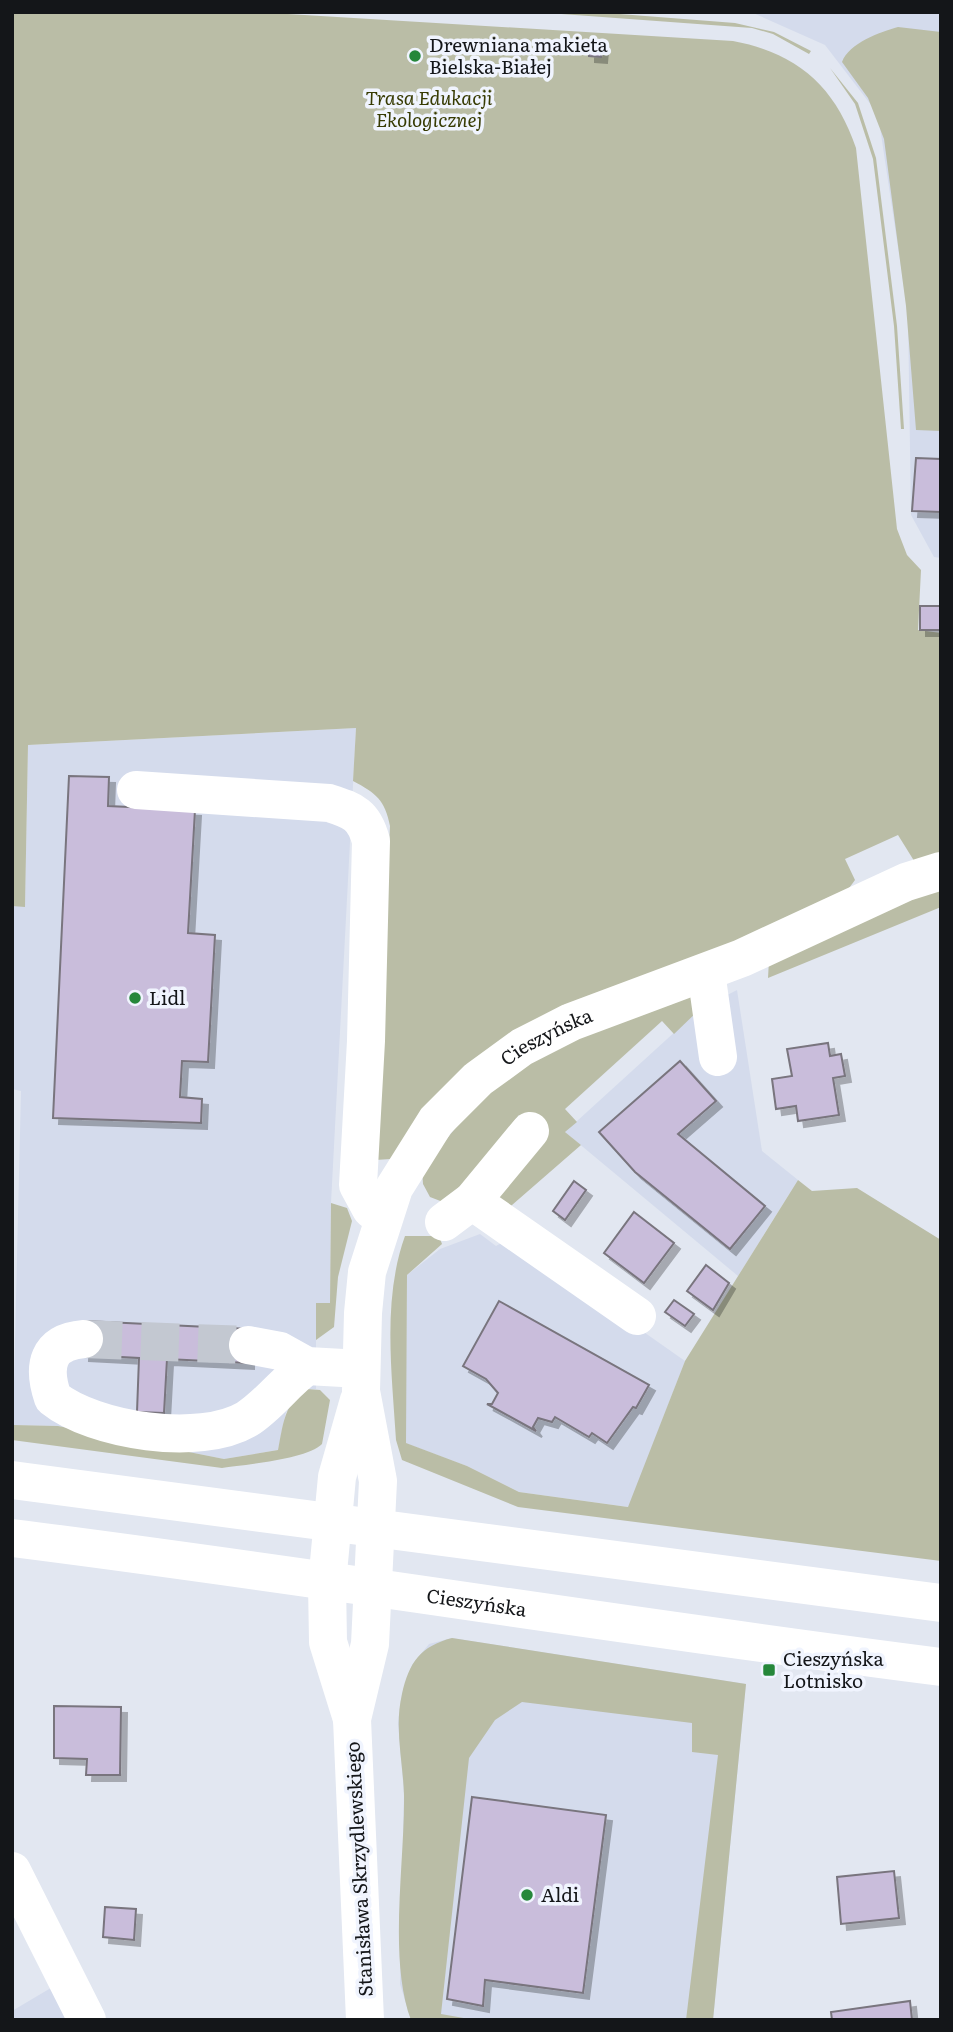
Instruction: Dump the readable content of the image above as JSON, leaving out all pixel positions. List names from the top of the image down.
{
  "streets": {
    "main road": ["Cieszyńska", "Stanisława Skrzydlewskiego"]
  },
  "crossings": [
    ["Cieszyńska", "Stanisława Skrzydlewskiego"]
  ],
  "parks": ["Trasa Edukacji Ekologicznej"],
  "places": {
    "other": ["Drewniana makieta Bielska-Białej", "Lidl", "Aldi"],
    "transit": ["Cieszyńska Lotnisko"]
  }
}
